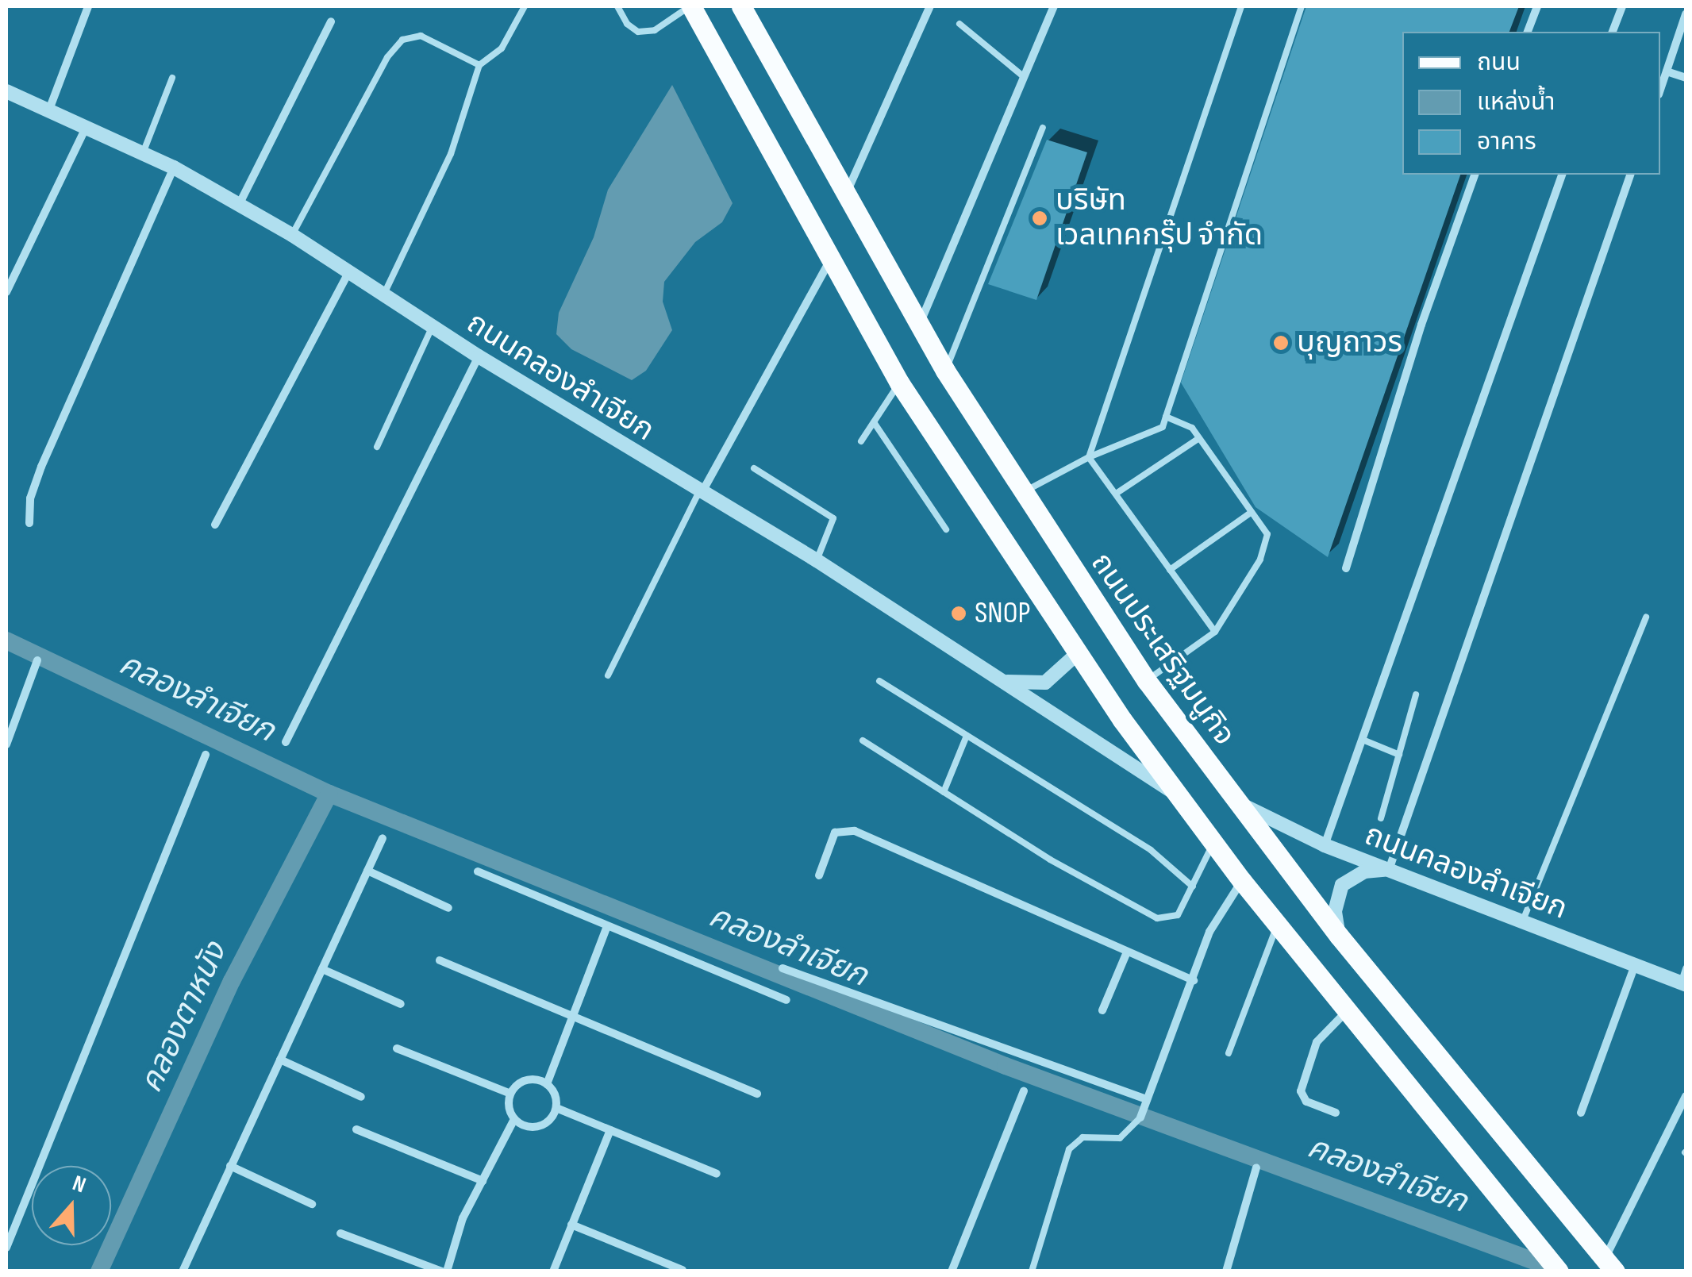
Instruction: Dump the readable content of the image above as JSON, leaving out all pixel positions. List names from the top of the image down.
{
  "streets": {
    "main road": ["ถนนประเสริฐมนูกิจ"],
    "street": ["ถนนคลองลำเจียก"]
  },
  "crossings": [
    ["ถนนคลองลำเจียก", "ถนนประเสริฐมนูกิจ"]
  ],
  "water": ["คลองลำเจียก", "คลองตาหนัง"],
  "places": ["บริษัท เวลเทคกรุ๊ป จำกัด", "บุญถาวร", "SNOP"],
  "legend": ["ถนน", "แหล่งน้ำ", "อาคาร"],
  "north": "top"
}
